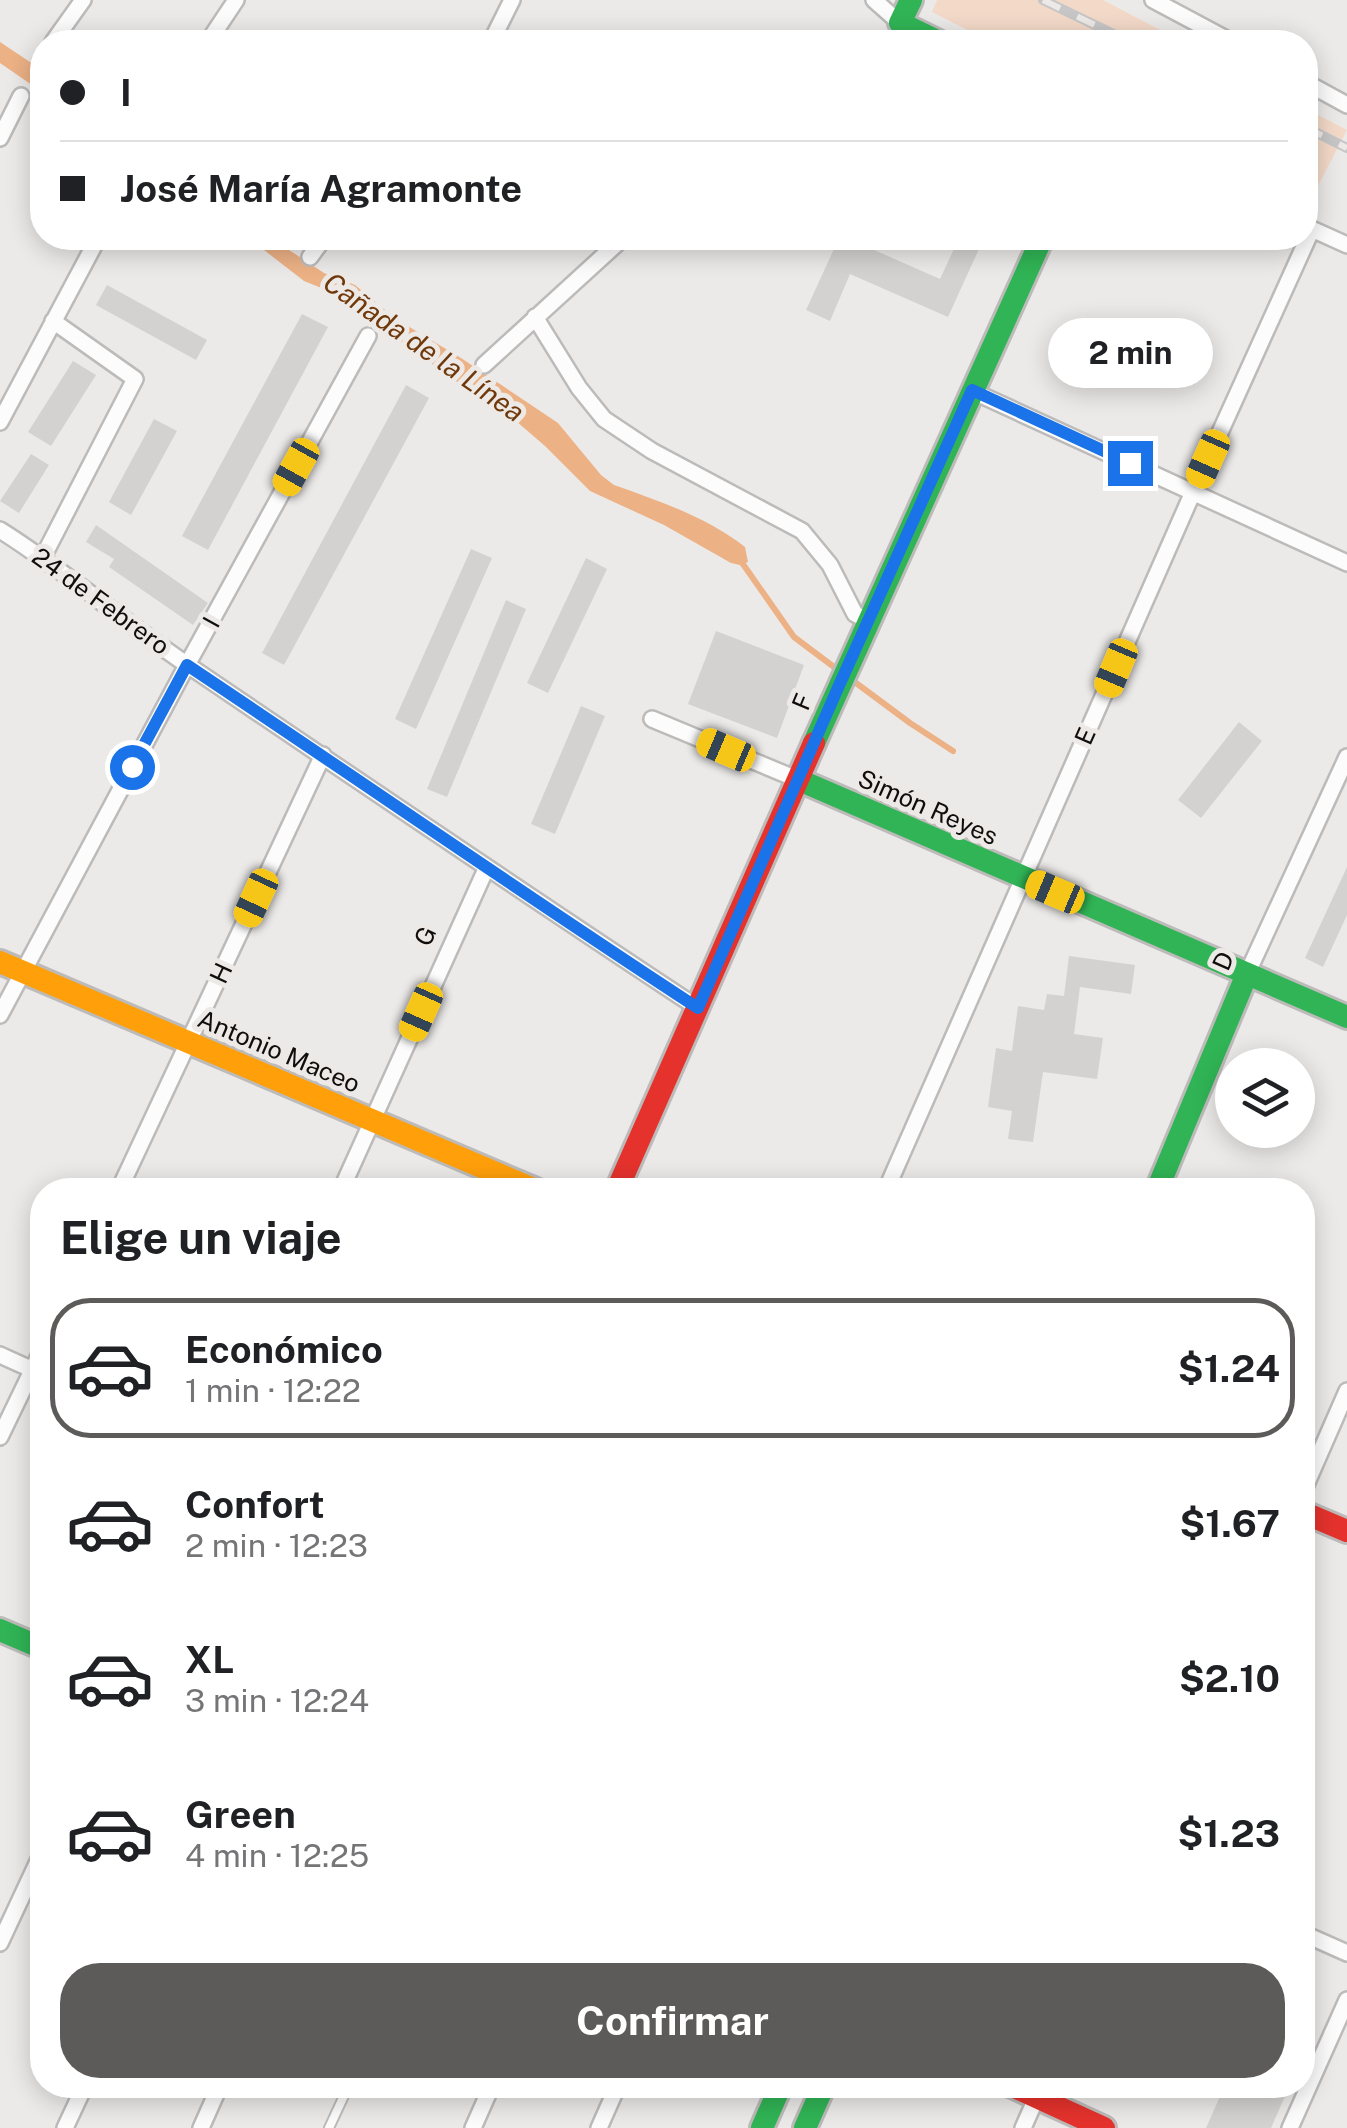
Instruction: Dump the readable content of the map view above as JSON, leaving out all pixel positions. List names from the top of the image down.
{
  "streets": {
    "street": [
      "24 de Febrero",
      "I",
      "F",
      "E",
      "Simón Reyes",
      "G",
      "D",
      "H",
      "Antonio Maceo"
    ]
  },
  "crossings": [
    ["24 de Febrero", "I"],
    ["24 de Febrero", "F"],
    ["24 de Febrero", "G"],
    ["24 de Febrero", "H"],
    ["I", "Antonio Maceo"],
    ["F", "Simón Reyes"],
    ["E", "Simón Reyes"],
    ["Simón Reyes", "D"],
    ["G", "Antonio Maceo"],
    ["H", "Antonio Maceo"]
  ],
  "water": ["Cañada de la Línea"],
  "page": {
    "banner": ["I", "José María Agramonte"],
    "bubble": "2 min",
    "heading": "Elige un viaje",
    "list": [
      {
        "name": "Económico",
        "note": "1 min · 12:22",
        "value": "$1.24"
      },
      {
        "name": "Confort",
        "note": "2 min · 12:23",
        "value": "$1.67"
      },
      {
        "name": "XL",
        "note": "3 min · 12:24",
        "value": "$2.10"
      },
      {
        "name": "Green",
        "note": "4 min · 12:25",
        "value": "$1.23"
      }
    ],
    "buttons": "Confirmar"
  }
}
